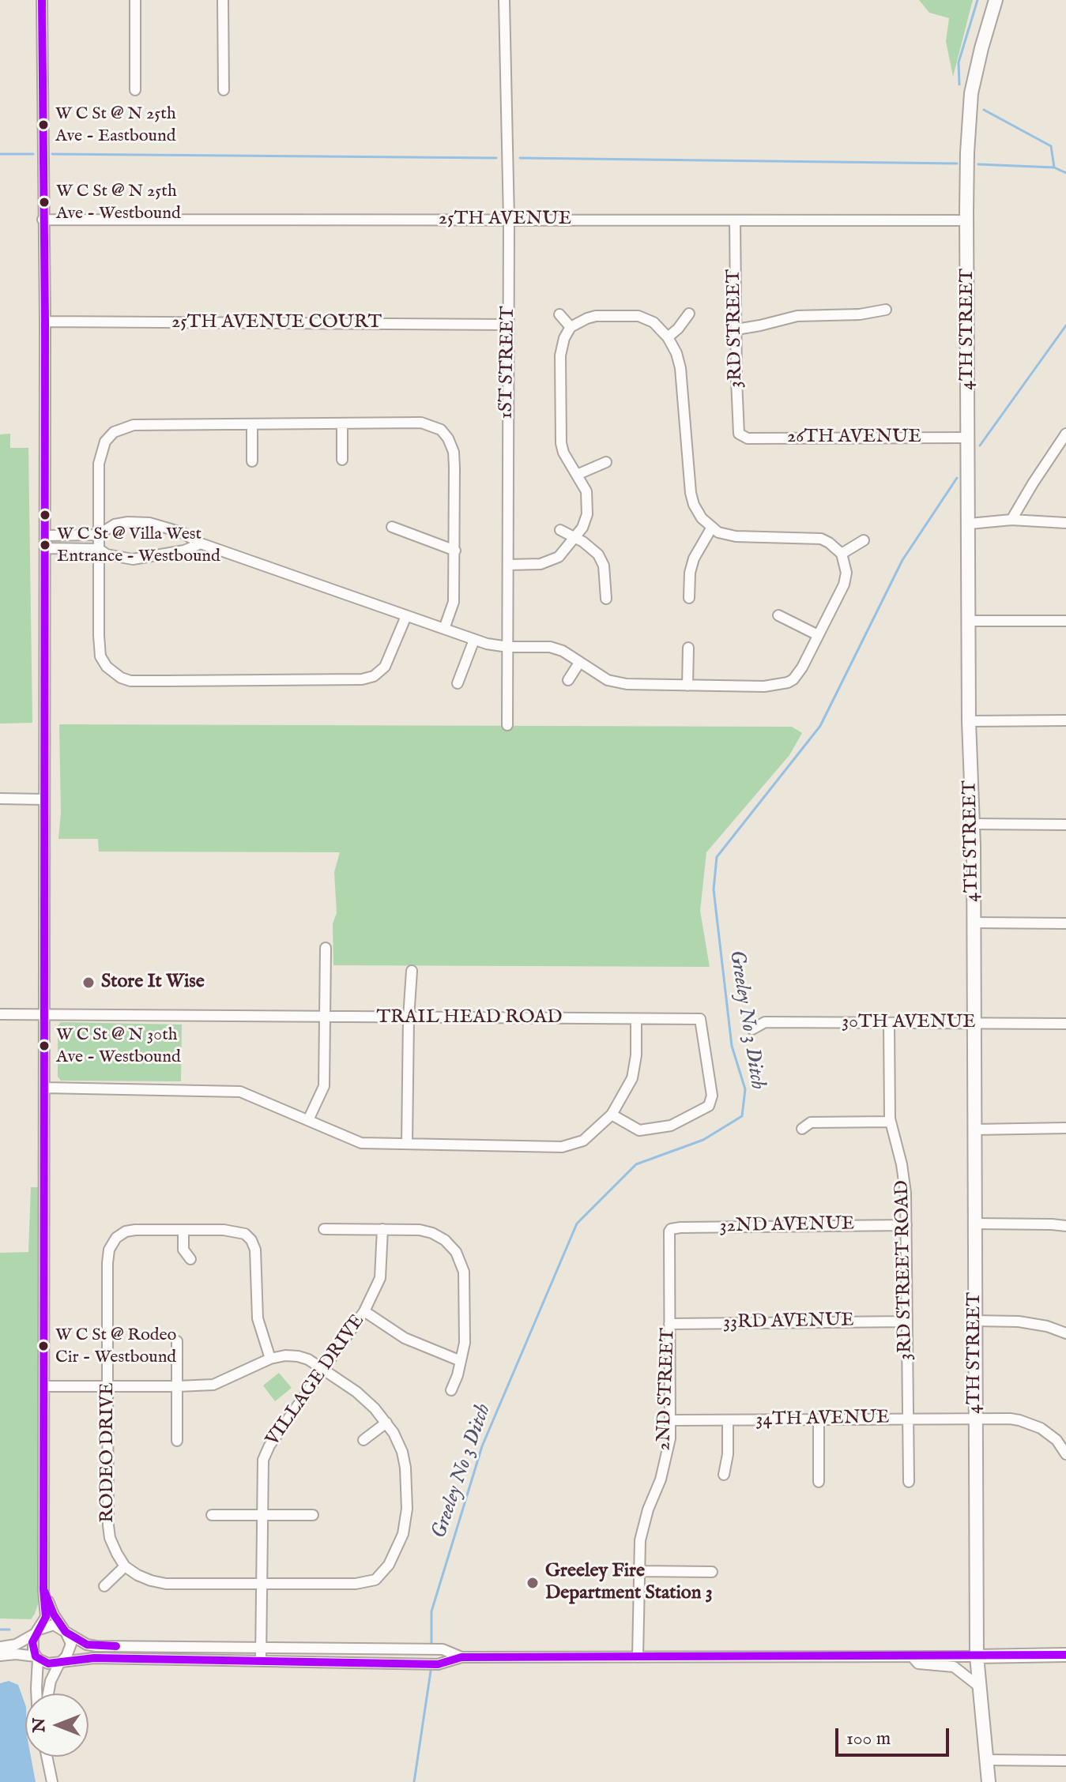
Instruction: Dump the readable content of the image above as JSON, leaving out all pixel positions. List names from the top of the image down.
{
  "streets": {
    "main road": ["4TH STREET"],
    "street": [
      "25TH AVENUE",
      "25TH AVENUE COURT",
      "3RD STREET",
      "1ST STREET",
      "26TH AVENUE",
      "TRAIL HEAD ROAD",
      "30TH AVENUE",
      "32ND AVENUE",
      "3RD STREET ROAD",
      "33RD AVENUE",
      "VILLAGE DRIVE",
      "2ND STREET",
      "34TH AVENUE",
      "RODEO DRIVE"
    ]
  },
  "crossings": [
    ["25TH AVENUE", "3RD STREET"],
    ["25TH AVENUE", "4TH STREET"],
    ["25TH AVENUE", "1ST STREET"],
    ["25TH AVENUE COURT", "1ST STREET"],
    ["3RD STREET", "26TH AVENUE"],
    ["4TH STREET", "26TH AVENUE"],
    ["4TH STREET", "30TH AVENUE"],
    ["4TH STREET", "34TH AVENUE"],
    ["30TH AVENUE", "3RD STREET ROAD"],
    ["32ND AVENUE", "3RD STREET ROAD"],
    ["32ND AVENUE", "2ND STREET"],
    ["3RD STREET ROAD", "33RD AVENUE"],
    ["3RD STREET ROAD", "34TH AVENUE"],
    ["33RD AVENUE", "2ND STREET"],
    ["2ND STREET", "34TH AVENUE"]
  ],
  "water": ["Greeley No 3 Ditch"],
  "places": [
    "W C St @ N 25th Ave - Eastbound",
    "W C St @ N 25th Ave - Westbound",
    "W C St @ Villa West Entrance - Westbound",
    "Store It Wise",
    "W C St @ N 30th Ave - Westbound",
    "W C St @ Rodeo Cir - Westbound",
    "Greeley Fire Department Station 3"
  ],
  "scale_bar": "100 m",
  "north": "left"
}
